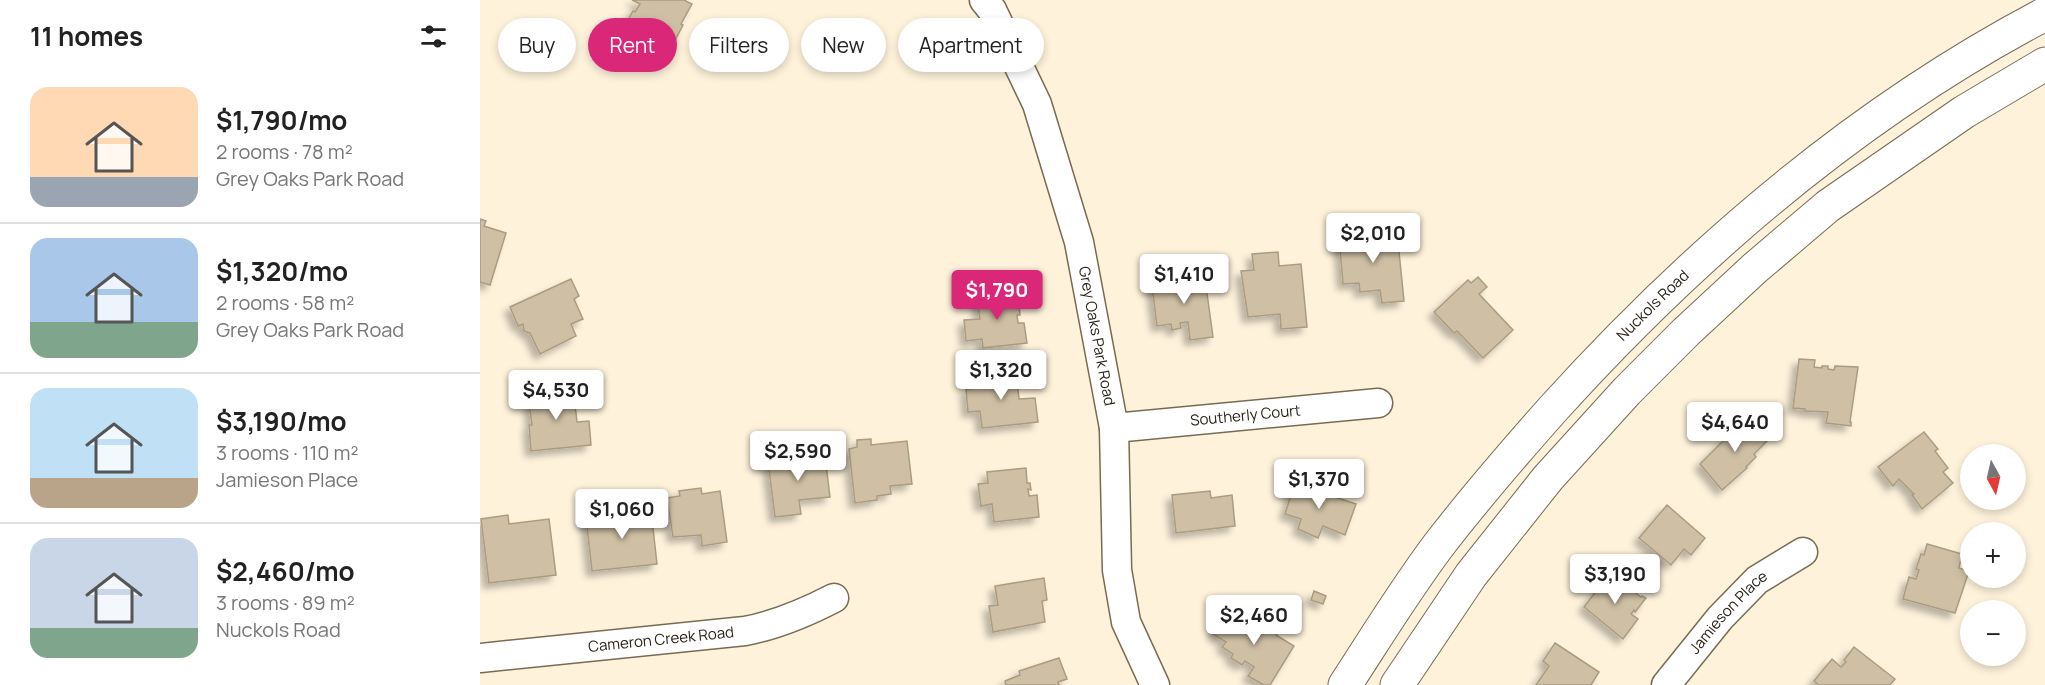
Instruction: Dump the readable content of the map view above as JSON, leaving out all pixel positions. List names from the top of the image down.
{
  "streets": {
    "main road": ["Nuckols Road"],
    "street": [
      "Grey Oaks Park Road",
      "Southerly Court",
      "Jamieson Place",
      "Cameron Creek Road"
    ]
  },
  "crossings": [
    ["Grey Oaks Park Road", "Southerly Court"]
  ],
  "north": "bottom",
  "page": {
    "heading": "11 homes",
    "chip": [
      "Buy",
      "Rent",
      "Filters",
      "New",
      "Apartment"
    ],
    "list": [
      {
        "name": "$1,790/mo",
        "note": "2 rooms · 78 m² · Grey Oaks Park Road"
      },
      {
        "name": "$1,320/mo",
        "note": "2 rooms · 58 m² · Grey Oaks Park Road"
      },
      {
        "name": "$3,190/mo",
        "note": "3 rooms · 110 m² · Jamieson Place"
      },
      {
        "name": "$2,460/mo",
        "note": "3 rooms · 89 m² · Nuckols Road"
      }
    ],
    "price": [
      "$2,010",
      "$1,410",
      "$1,790",
      "$1,320",
      "$4,530",
      "$4,640",
      "$2,590",
      "$1,370",
      "$1,060",
      "$3,190",
      "$2,460"
    ],
    "map_buttons": ["+", "−"]
  }
}
